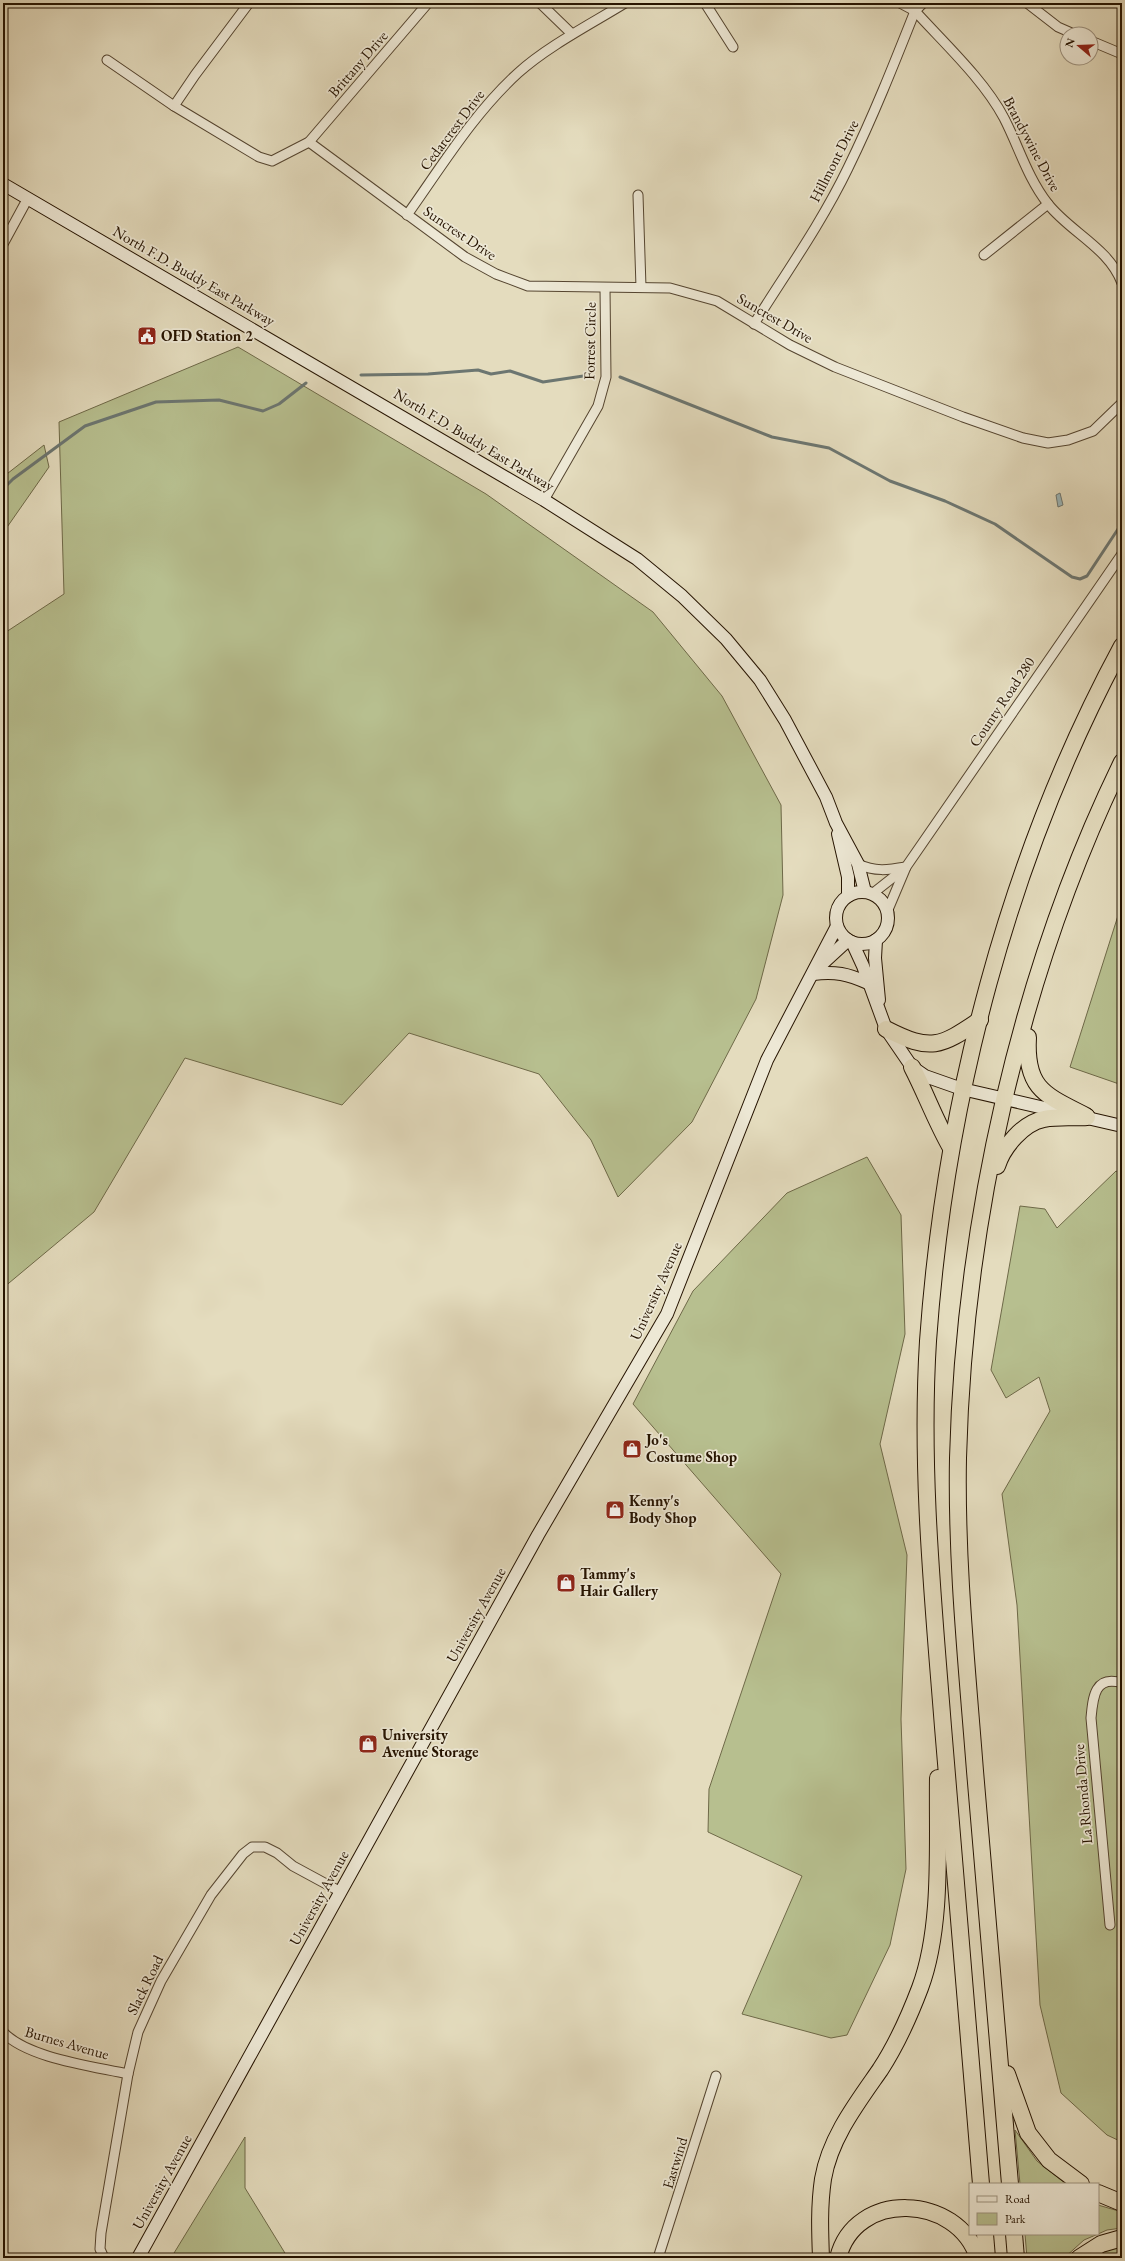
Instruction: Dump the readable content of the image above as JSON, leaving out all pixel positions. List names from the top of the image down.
{
  "streets": {
    "main road": ["North F.D. Buddy East Parkway", "University Avenue"],
    "street": [
      "Brittany Drive",
      "Cedarcrest Drive",
      "Brandywine Drive",
      "Hillmont Drive",
      "Suncrest Drive",
      "Forrest Circle",
      "County Road 280",
      "La Rhonda Drive",
      "Slack Road",
      "Burnes Avenue",
      "Eastwind"
    ]
  },
  "crossings": [
    ["Brittany Drive", "Suncrest Drive"],
    ["Cedarcrest Drive", "Suncrest Drive"],
    ["Brandywine Drive", "Hillmont Drive"],
    ["Hillmont Drive", "Suncrest Drive"],
    ["Suncrest Drive", "Forrest Circle"],
    ["North F.D. Buddy East Parkway", "Forrest Circle"],
    ["University Avenue", "Slack Road"],
    ["Slack Road", "Burnes Avenue"]
  ],
  "places": {
    "public building": ["OFD Station 2"],
    "shop": [
      "Jo's Costume Shop",
      "Kenny's Body Shop",
      "Tammy's Hair Gallery",
      "University Avenue Storage"
    ]
  },
  "legend": ["Road", "Park"],
  "north": "left"
}
